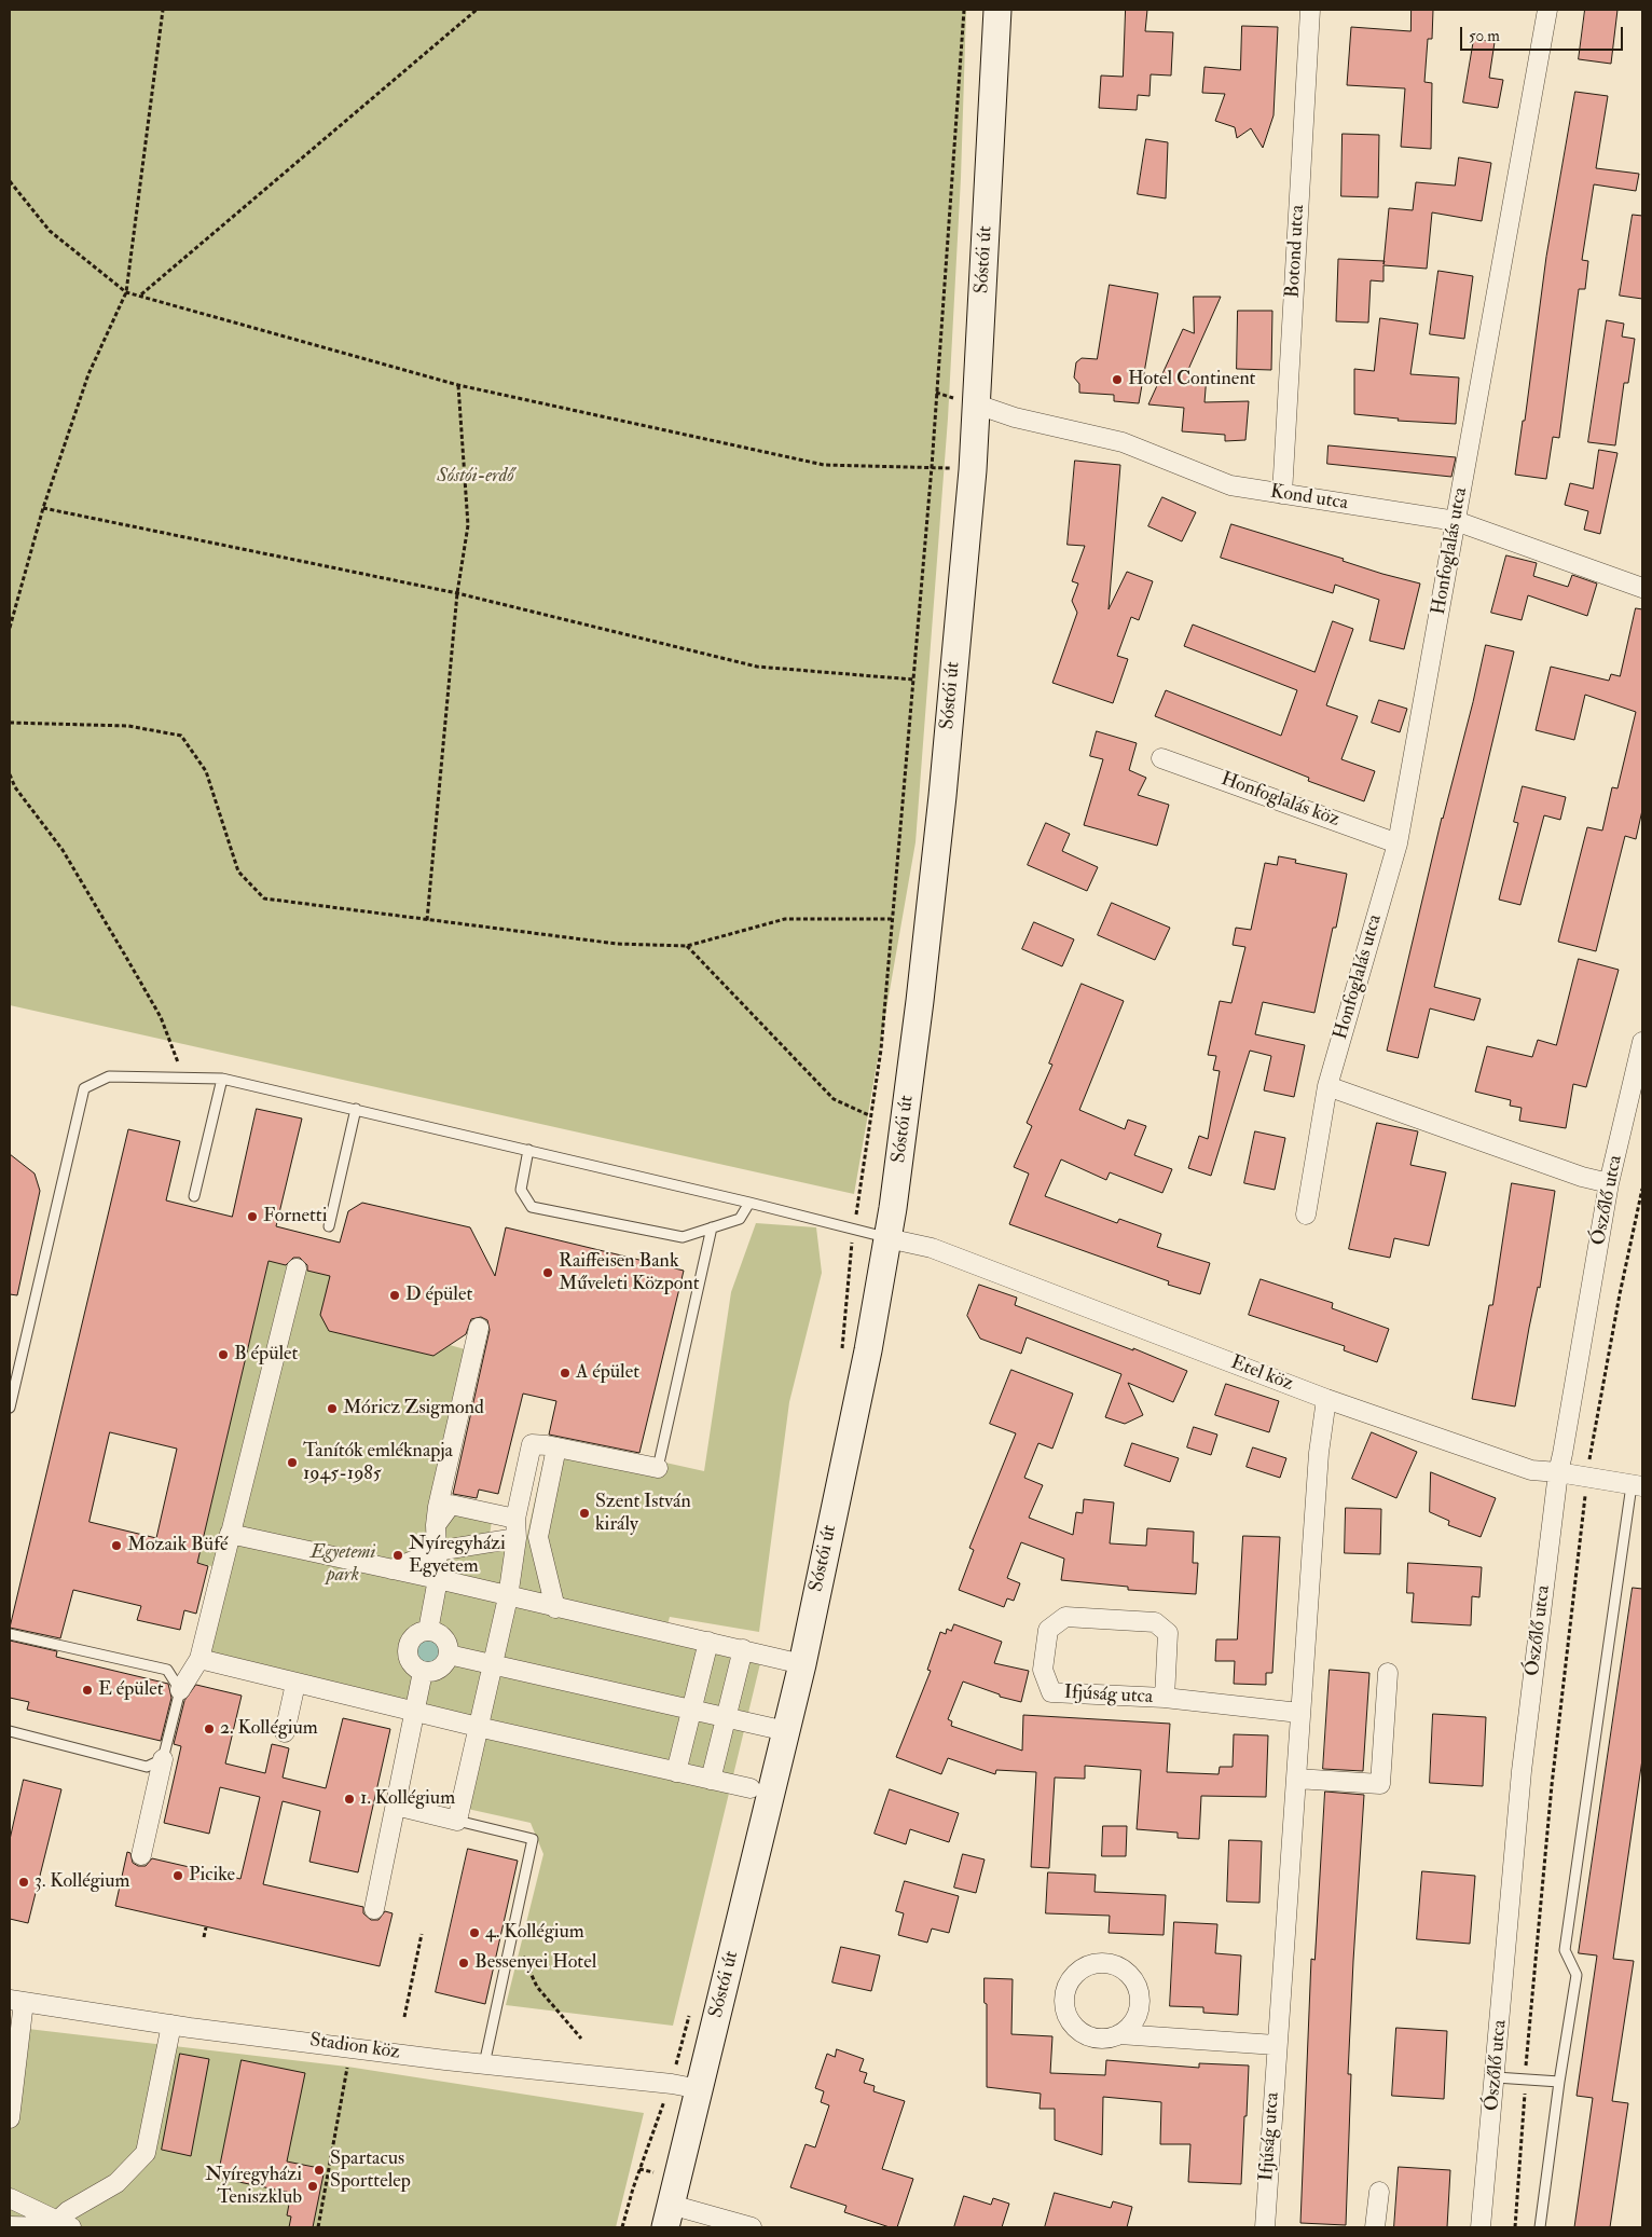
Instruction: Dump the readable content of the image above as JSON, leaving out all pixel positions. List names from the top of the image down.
{
  "streets": {
    "main road": ["Sóstói út"],
    "street": [
      "Botond utca",
      "Kond utca",
      "Honfoglalás utca",
      "Honfoglalás köz",
      "Ószőlő utca",
      "Etel köz",
      "Ifjúság utca",
      "Stadion köz"
    ]
  },
  "crossings": [
    ["Botond utca", "Kond utca"],
    ["Sóstói út", "Kond utca"],
    ["Sóstói út", "Etel köz"],
    ["Sóstói út", "Stadion köz"],
    ["Kond utca", "Honfoglalás utca"],
    ["Honfoglalás utca", "Honfoglalás köz"],
    ["Ószőlő utca", "Etel köz"],
    ["Etel köz", "Ifjúság utca"]
  ],
  "parks": ["Sóstói-erdő", "Egyetemi park"],
  "places": [
    "Hotel Continent",
    "Fornetti",
    "Raiffeisen Bank Műveleti Központ",
    "D épület",
    "B épület",
    "A épület",
    "Móricz Zsigmond",
    "Tanítók emléknapja 1945-1985",
    "Szent István király",
    "Mozaik Büfé",
    "Nyíregyházi Egyetem",
    "E épület",
    "2. Kollégium",
    "1. Kollégium",
    "Picike",
    "3. Kollégium",
    "4. Kollégium",
    "Bessenyei Hotel",
    "Spartacus Sporttelep",
    "Nyíregyházi Teniszklub"
  ],
  "scale_bar": "50 m"
}
